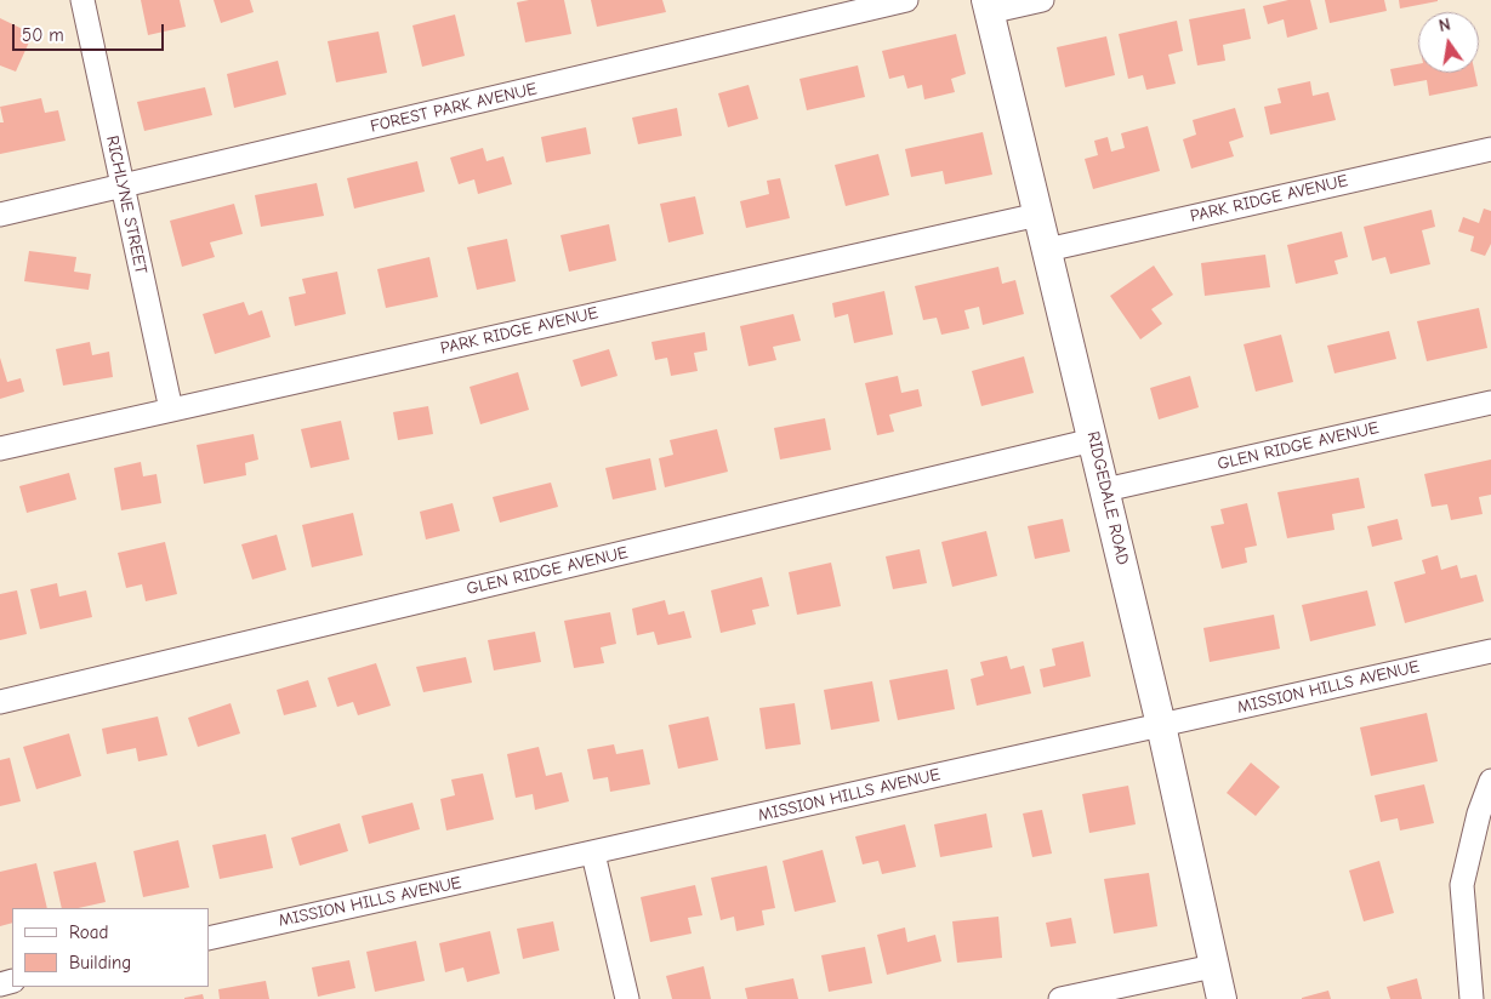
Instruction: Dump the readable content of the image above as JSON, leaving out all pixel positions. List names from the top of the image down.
{
  "streets": {
    "street": [
      "FOREST PARK AVENUE",
      "PARK RIDGE AVENUE",
      "RICHLYNE STREET",
      "GLEN RIDGE AVENUE",
      "RIDGEDALE ROAD",
      "MISSION HILLS AVENUE"
    ]
  },
  "crossings": [
    ["FOREST PARK AVENUE", "RICHLYNE STREET"],
    ["PARK RIDGE AVENUE", "RICHLYNE STREET"],
    ["PARK RIDGE AVENUE", "RIDGEDALE ROAD"],
    ["GLEN RIDGE AVENUE", "RIDGEDALE ROAD"],
    ["RIDGEDALE ROAD", "MISSION HILLS AVENUE"]
  ],
  "legend": ["Road", "Building"],
  "scale_bar": "50 m",
  "north": "top"
}
